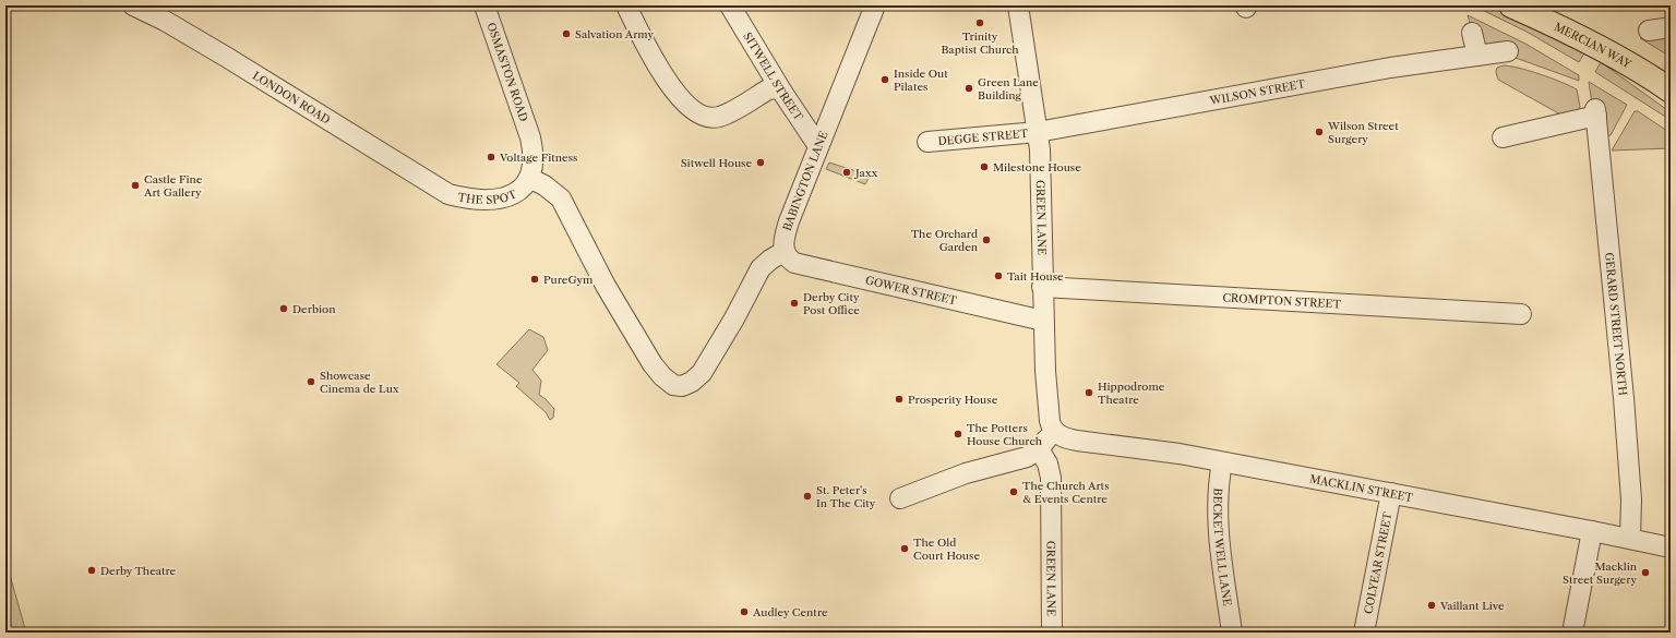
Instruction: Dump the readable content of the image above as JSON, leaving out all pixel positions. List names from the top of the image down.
{
  "streets": {
    "main road": ["MERCIAN WAY"],
    "street": [
      "OSMASTON ROAD",
      "SITWELL STREET",
      "WILSON STREET",
      "LONDON ROAD",
      "DEGGE STREET",
      "BABINGTON LANE",
      "THE SPOT",
      "GREEN LANE",
      "GOWER STREET",
      "CROMPTON STREET",
      "GERARD STREET NORTH",
      "MACKLIN STREET",
      "BECKET WELL LANE",
      "COLYEAR STREET"
    ]
  },
  "crossings": [
    ["OSMASTON ROAD", "THE SPOT"],
    ["SITWELL STREET", "BABINGTON LANE"],
    ["WILSON STREET", "DEGGE STREET"],
    ["WILSON STREET", "GREEN LANE"],
    ["LONDON ROAD", "THE SPOT"],
    ["DEGGE STREET", "GREEN LANE"],
    ["BABINGTON LANE", "GOWER STREET"],
    ["GREEN LANE", "GOWER STREET"],
    ["GREEN LANE", "CROMPTON STREET"],
    ["GREEN LANE", "MACKLIN STREET"],
    ["GERARD STREET NORTH", "MACKLIN STREET"],
    ["MACKLIN STREET", "BECKET WELL LANE"],
    ["MACKLIN STREET", "COLYEAR STREET"]
  ],
  "places": [
    "Trinity Baptist Church",
    "Salvation Army",
    "Inside Out Pilates",
    "Green Lane Building",
    "Wilson Street Surgery",
    "Voltage Fitness",
    "Sitwell House",
    "Milestone House",
    "Jaxx",
    "Castle Fine Art Gallery",
    "The Orchard Garden",
    "Tait House",
    "PureGym",
    "Derby City Post Office",
    "Derbion",
    "Showcase Cinema de Lux",
    "Hippodrome Theatre",
    "Prosperity House",
    "The Potters House Church",
    "The Church Arts & Events Centre",
    "St. Peter's In The City",
    "The Old Court House",
    "Derby Theatre",
    "Macklin Street Surgery",
    "Vaillant Live",
    "Audley Centre"
  ]
}
